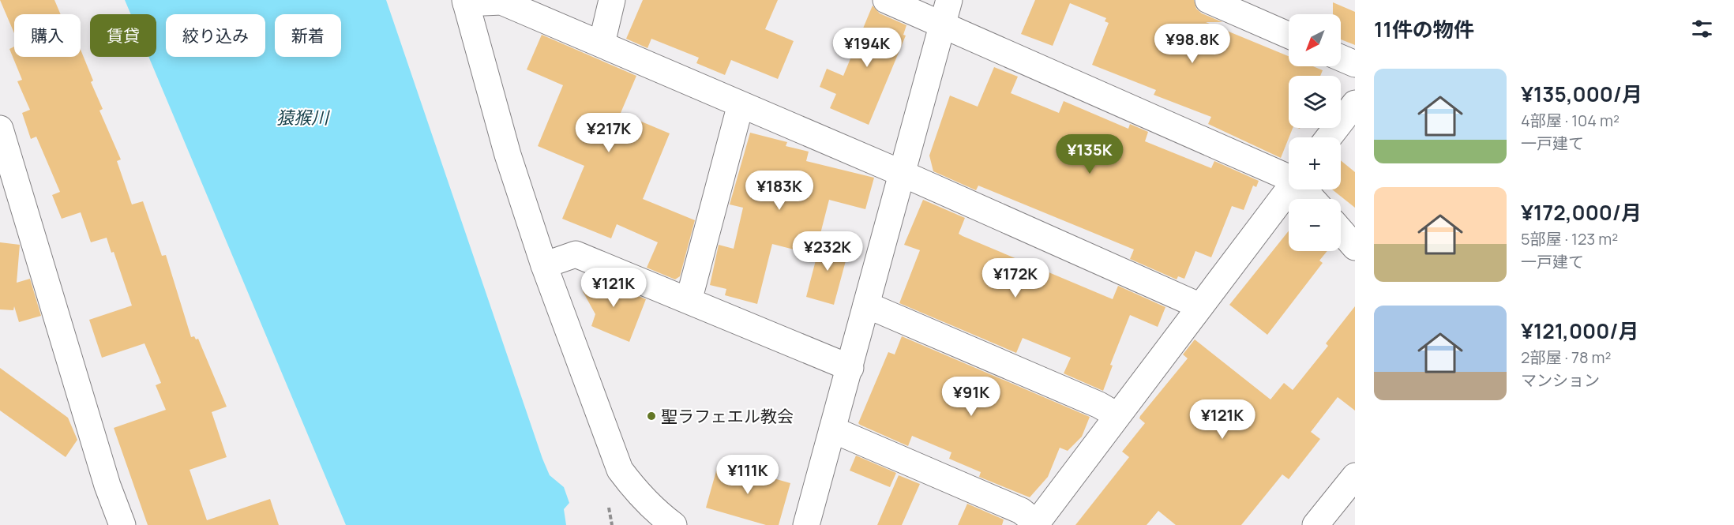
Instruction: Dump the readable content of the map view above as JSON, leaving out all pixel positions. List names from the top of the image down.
{
  "water": ["猿猴川"],
  "places": ["聖ラフェエル教会"],
  "north": "bottom left",
  "page": {
    "heading": "11件の物件",
    "map_buttons": ["+", "−"],
    "chip": [
      "購入",
      "賃貸",
      "絞り込み",
      "新着"
    ],
    "price": [
      "¥98.8K",
      "¥194K",
      "¥217K",
      "¥135K",
      "¥183K",
      "¥232K",
      "¥172K",
      "¥121K",
      "¥91K",
      "¥121K",
      "¥111K"
    ],
    "list": [
      {
        "name": "¥135,000/月",
        "note": "4部屋 · 104 m² · 一戸建て"
      },
      {
        "name": "¥172,000/月",
        "note": "5部屋 · 123 m² · 一戸建て"
      },
      {
        "name": "¥121,000/月",
        "note": "2部屋 · 78 m² · マンション"
      }
    ]
  }
}
